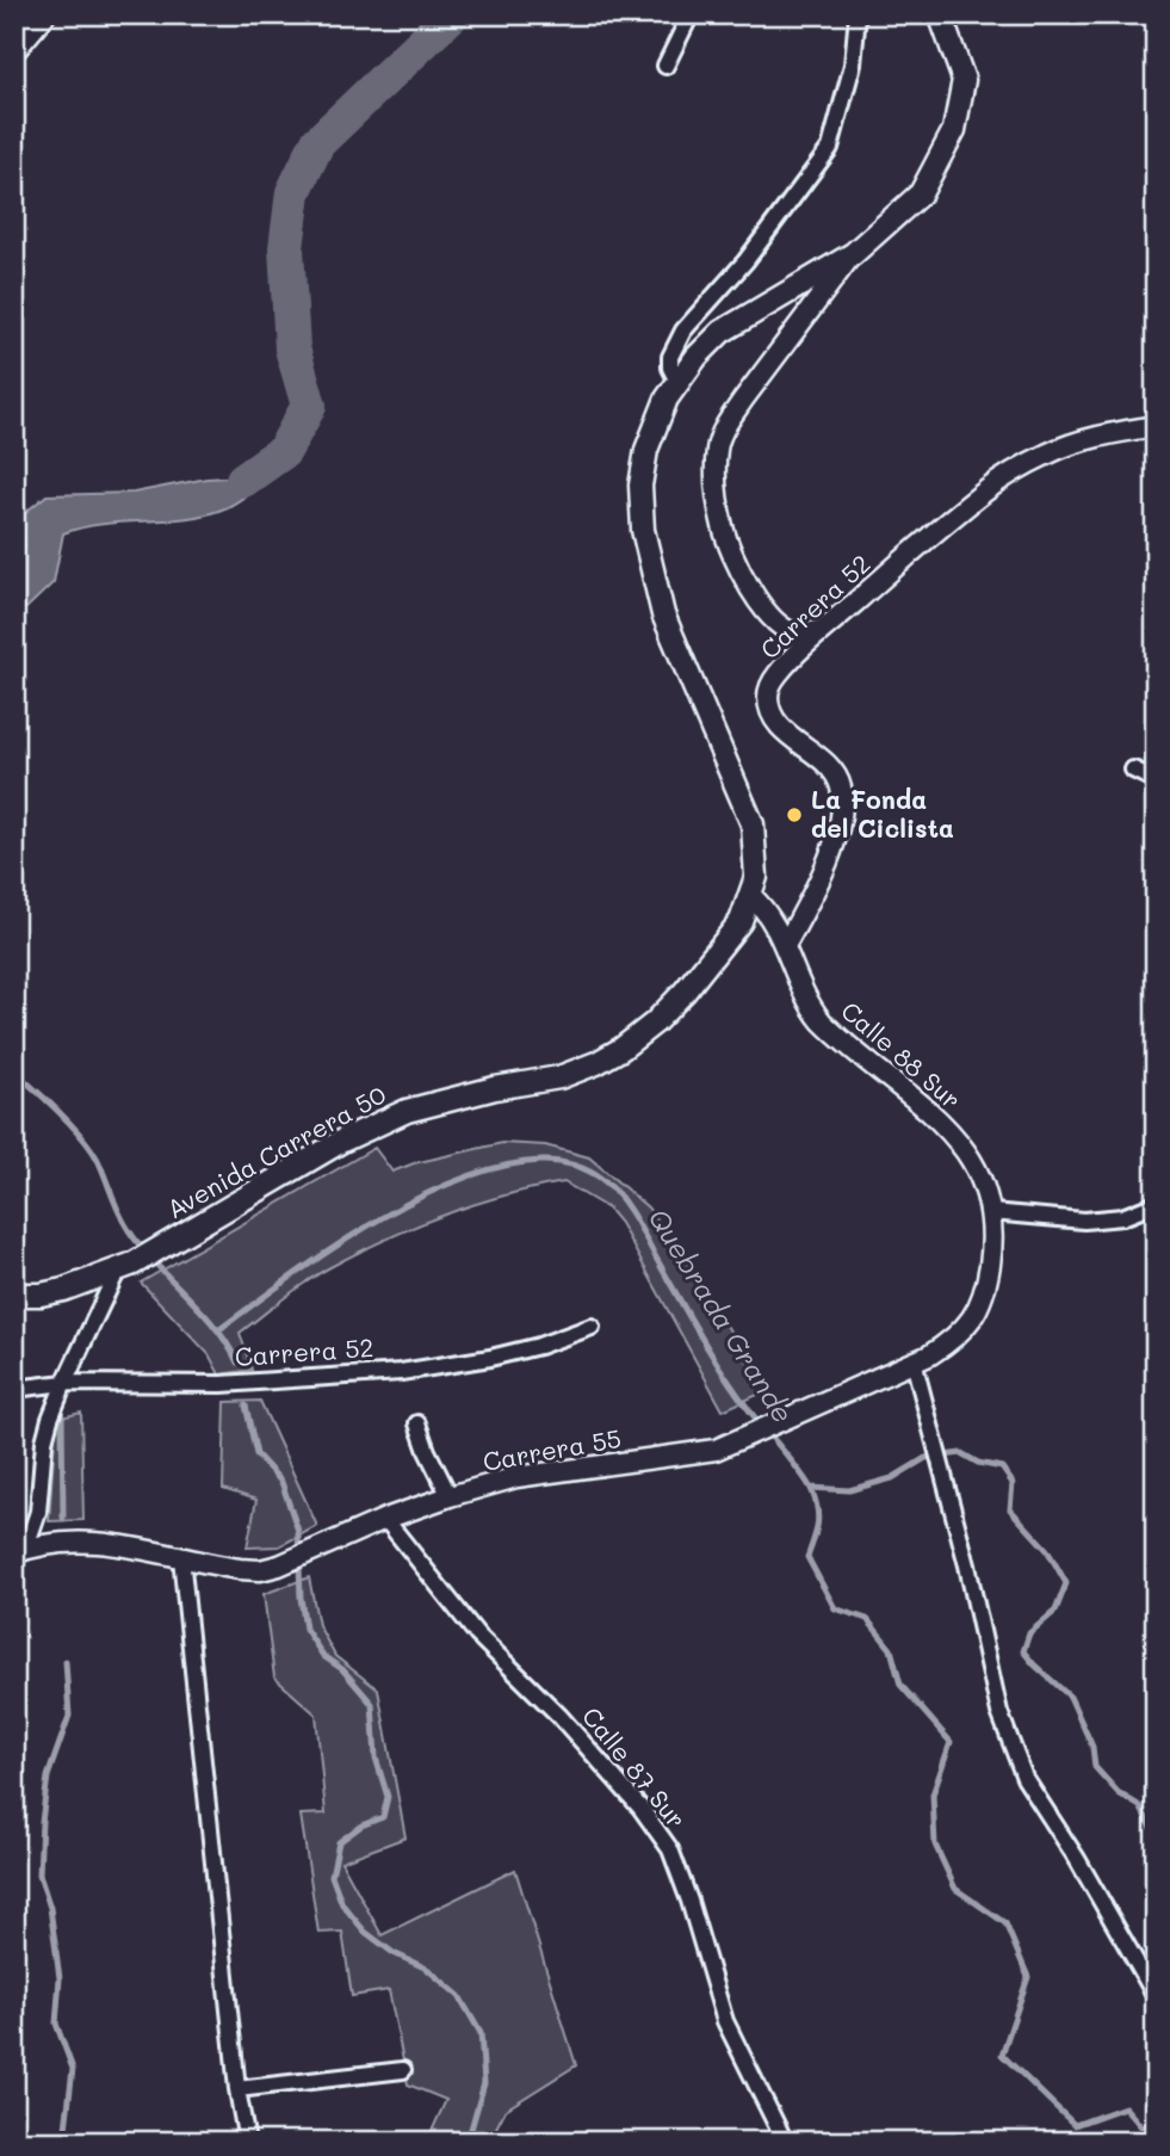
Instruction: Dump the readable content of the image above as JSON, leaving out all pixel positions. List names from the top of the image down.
{
  "streets": {
    "main road": ["Avenida Carrera 50"],
    "street": [
      "Carrera 52",
      "Calle 88 Sur",
      "Carrera 55",
      "Calle 87 Sur"
    ]
  },
  "crossings": [
    ["Carrera 52", "Calle 88 Sur"],
    ["Calle 88 Sur", "Avenida Carrera 50"],
    ["Calle 88 Sur", "Carrera 55"],
    ["Carrera 55", "Calle 87 Sur"]
  ],
  "water": ["Quebrada Grande"],
  "places": ["La Fonda del Ciclista"]
}
